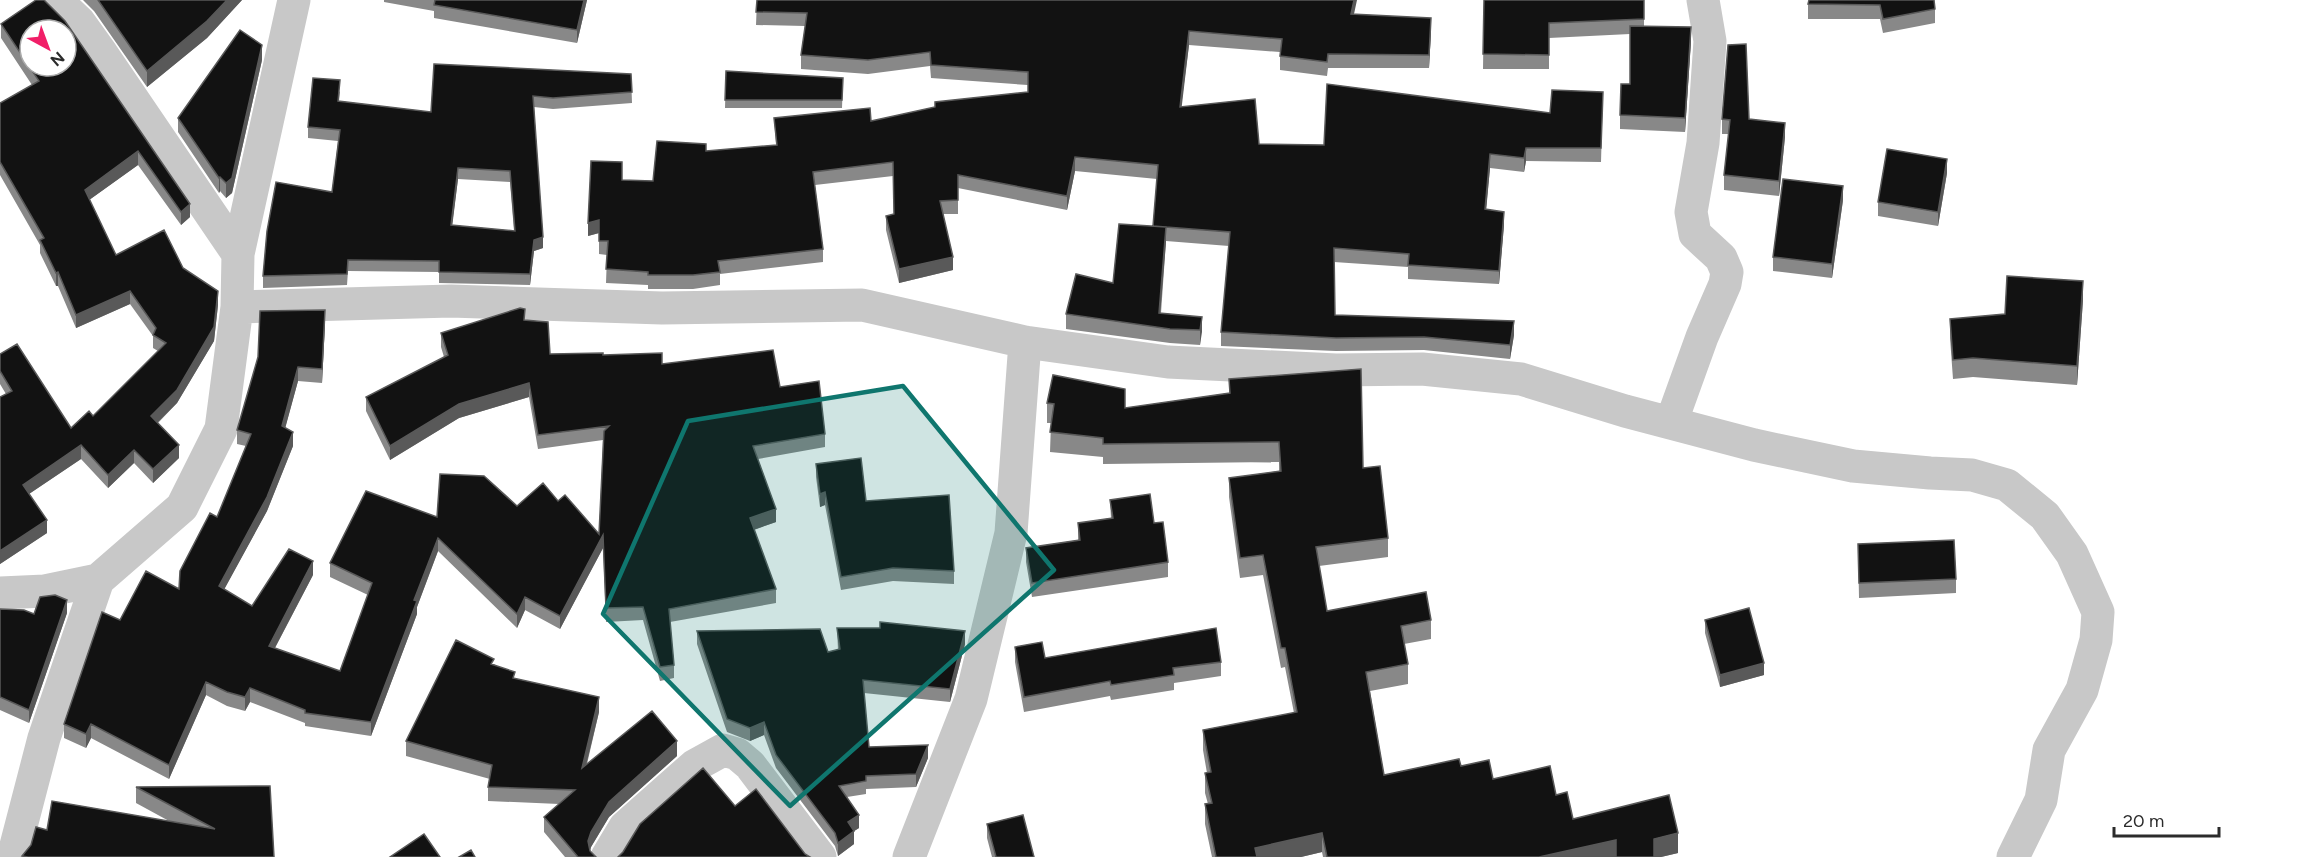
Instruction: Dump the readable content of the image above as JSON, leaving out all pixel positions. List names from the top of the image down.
{
  "scale_bar": "20 m",
  "north": "bottom right"
}
